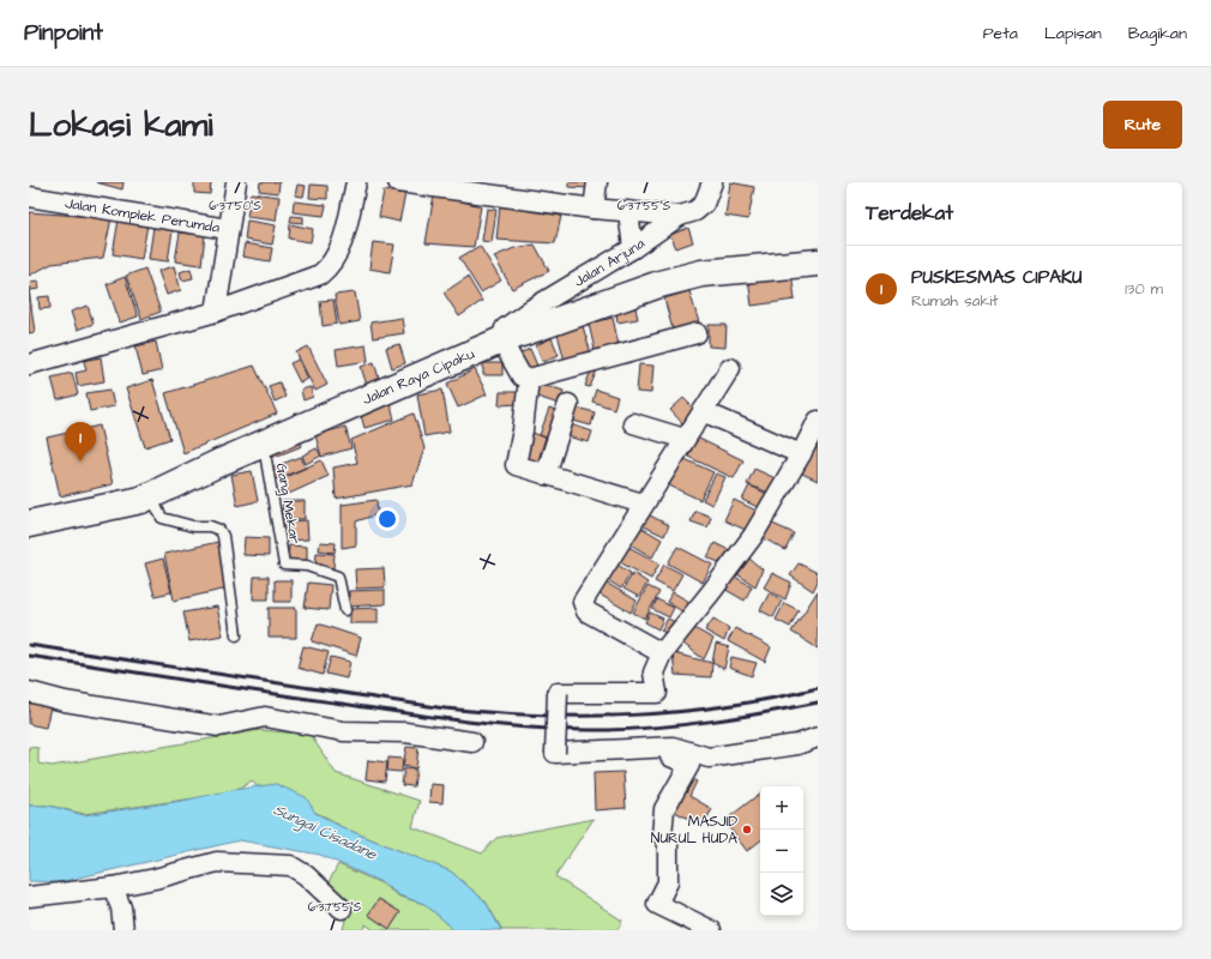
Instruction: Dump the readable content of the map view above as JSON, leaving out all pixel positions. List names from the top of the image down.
{
  "streets": {
    "street": ["Jalan Komplek Perumda", "Jalan Arjuna", "Jalan Raya Cipaku"],
    "lane": ["Gang Mekar"]
  },
  "crossings": [
    ["Jalan Arjuna", "Jalan Raya Cipaku"],
    ["Jalan Raya Cipaku", "Gang Mekar"]
  ],
  "water": ["Sungai Cisadane"],
  "places": ["MASJID NURUL HUDA"],
  "page": {
    "header": "Pinpoint",
    "nav": ["Peta", "Lapisan", "Bagikan"],
    "buttons": "Rute",
    "title": "Lokasi kami",
    "heading": "Terdekat",
    "list": [
      {
        "mark": "1",
        "name": "PUSKESMAS CIPAKU",
        "note": "Rumah sakit",
        "value": "130 m"
      }
    ],
    "pins": "1",
    "map_buttons": ["+", "−"]
  },
  "coordinates": ["6°37'50\"S", "6°37'55\"S"]
}
